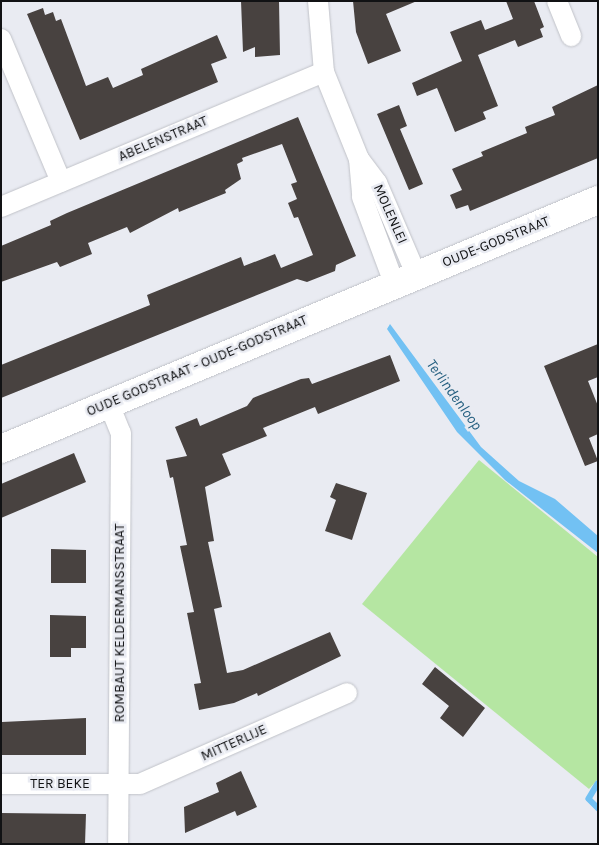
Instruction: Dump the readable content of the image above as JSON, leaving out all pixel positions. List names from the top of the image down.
{
  "streets": {
    "street": [
      "ABELENSTRAAT",
      "MOLENLEI",
      "OUDE-GODSTRAAT",
      "OUDE GODSTRAAT - OUDE-GODSTRAAT",
      "ROMBAUT KELDERMANSSTRAAT",
      "MITTERLIJE",
      "TER BEKE"
    ]
  },
  "crossings": [
    ["ABELENSTRAAT", "MOLENLEI"],
    ["MOLENLEI", "OUDE-GODSTRAAT"],
    ["MOLENLEI", "OUDE GODSTRAAT - OUDE-GODSTRAAT"],
    ["OUDE-GODSTRAAT", "OUDE GODSTRAAT - OUDE-GODSTRAAT"],
    ["OUDE GODSTRAAT - OUDE-GODSTRAAT", "ROMBAUT KELDERMANSSTRAAT"],
    ["ROMBAUT KELDERMANSSTRAAT", "MITTERLIJE"],
    ["ROMBAUT KELDERMANSSTRAAT", "TER BEKE"],
    ["MITTERLIJE", "TER BEKE"]
  ],
  "water": ["Terlindenloop"]
}
